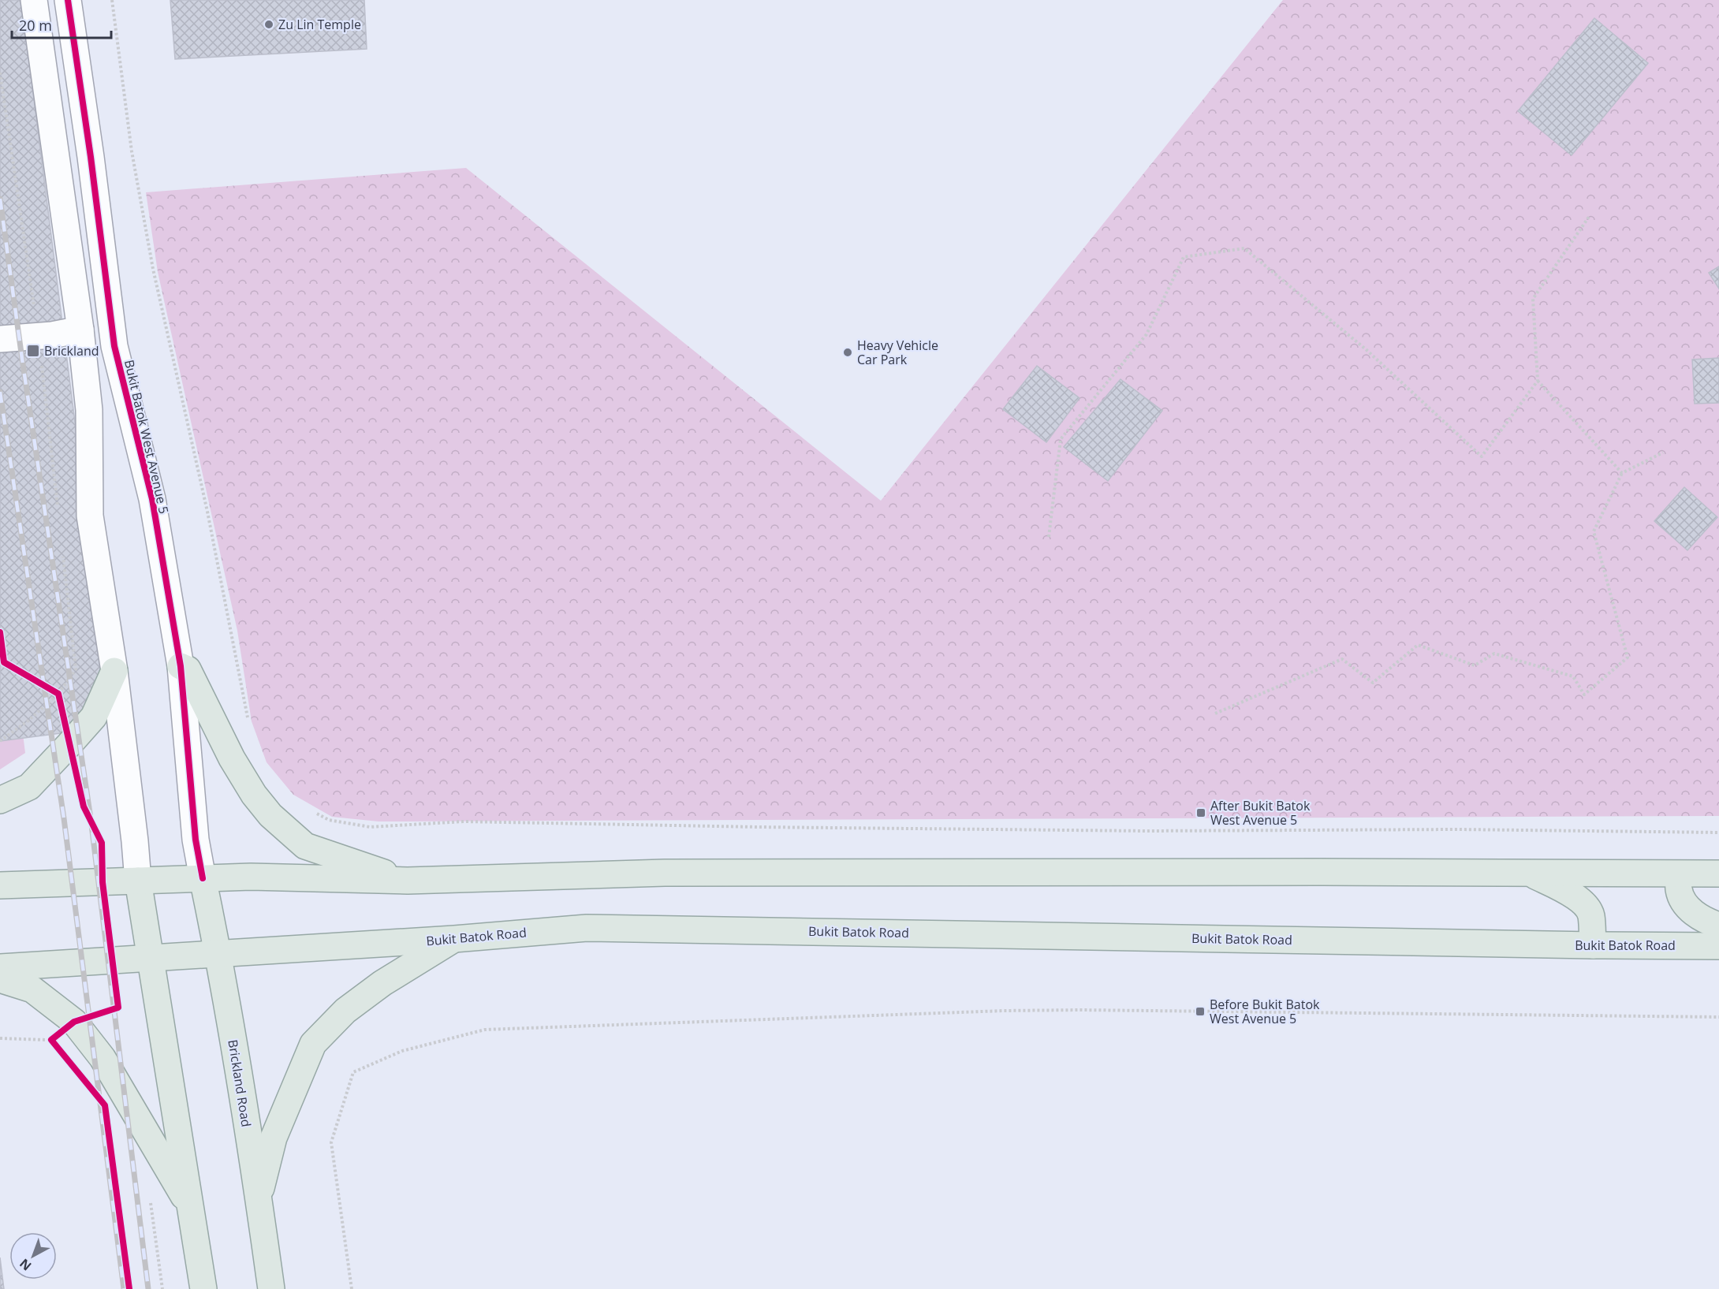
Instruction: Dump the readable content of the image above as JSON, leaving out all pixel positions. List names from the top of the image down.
{
  "streets": {
    "main road": ["Bukit Batok Road", "Brickland Road"],
    "street": ["Bukit Batok West Avenue 5"]
  },
  "crossings": [
    ["Bukit Batok West Avenue 5", "Brickland Road"],
    ["Bukit Batok Road", "Brickland Road"]
  ],
  "places": {
    "other": ["Zu Lin Temple", "Heavy Vehicle Car Park"],
    "transit": ["Brickland", "After Bukit Batok West Avenue 5", "Before Bukit Batok West Avenue 5"]
  },
  "scale_bar": "20 m",
  "north": "bottom left"
}
